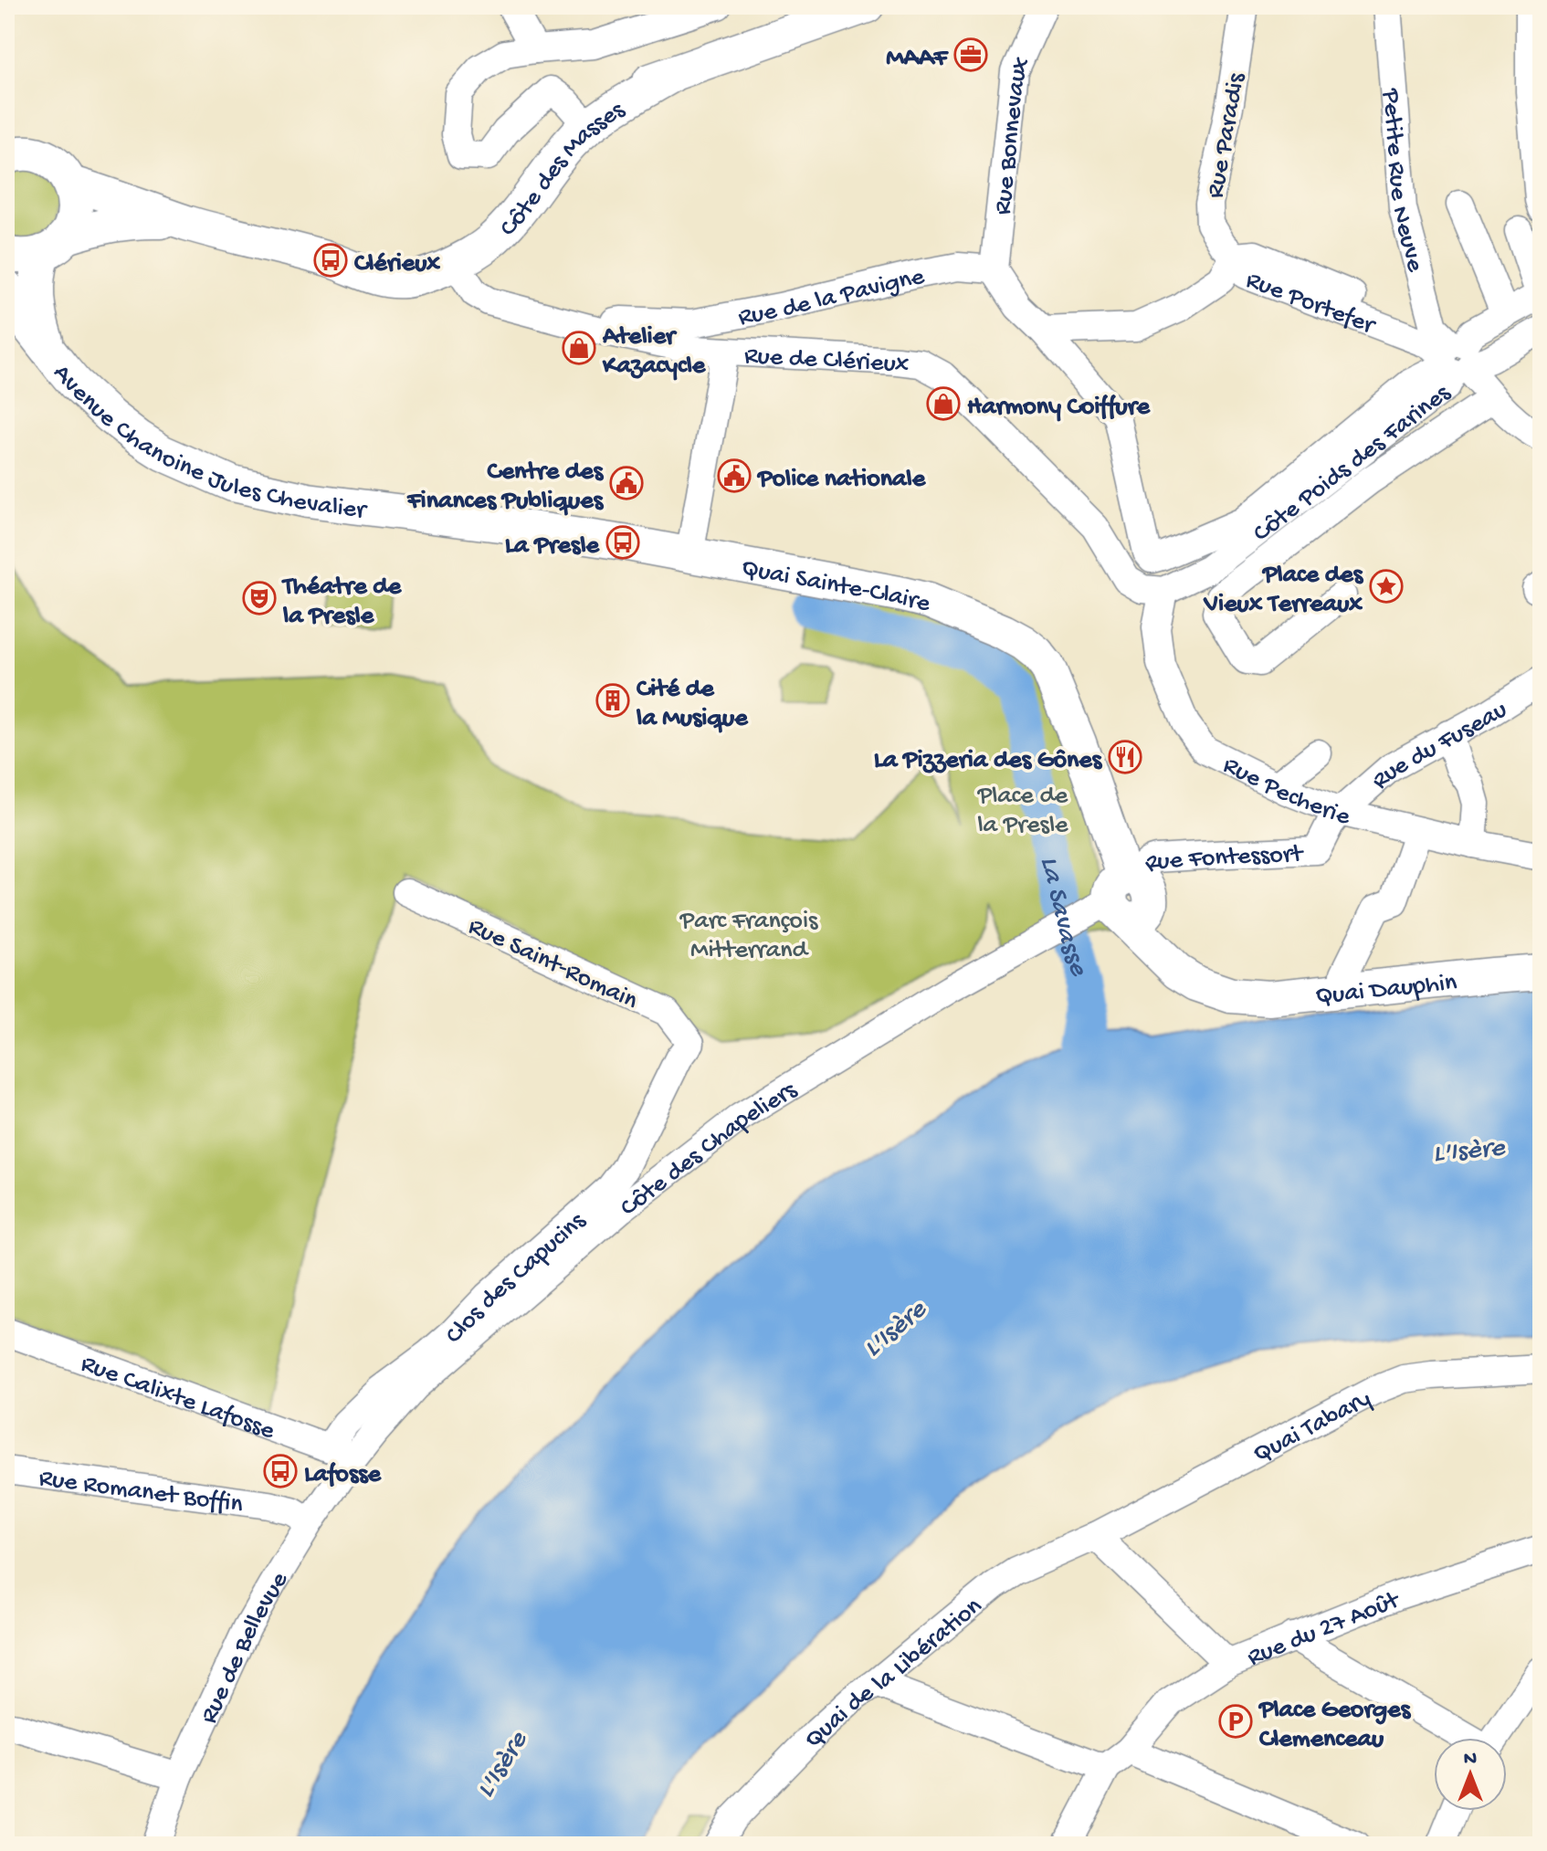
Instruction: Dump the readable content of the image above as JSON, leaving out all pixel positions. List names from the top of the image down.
{
  "streets": {
    "main road": [
      "Côte des Masses",
      "Avenue Chanoine Jules Chevalier",
      "Quai Sainte-Claire",
      "Quai Dauphin"
    ],
    "street": [
      "Rue Paradis",
      "Rue Bonnevaux",
      "Petite Rue Neuve",
      "Rue de la Pavigne",
      "Rue Portefer",
      "Rue de Clérieux",
      "Côte Poids des Farines",
      "Rue du Fuseau",
      "Rue Pecherie",
      "Rue Fontessort",
      "Rue Saint-Romain",
      "Côte des Chapeliers",
      "Clos des Capucins",
      "Rue Calixte Lafosse",
      "Quai Tabary",
      "Rue Romanet Boffin",
      "Rue du 27 Août",
      "Rue de Bellevue",
      "Quai de la Libération"
    ]
  },
  "crossings": [
    ["Rue Paradis", "Rue Portefer"],
    ["Rue Bonnevaux", "Rue de la Pavigne"],
    ["Côte des Masses", "Rue de Clérieux"],
    ["Petite Rue Neuve", "Rue Portefer"],
    ["Petite Rue Neuve", "Côte Poids des Farines"],
    ["Rue de la Pavigne", "Rue de Clérieux"],
    ["Rue Portefer", "Côte Poids des Farines"],
    ["Rue de Clérieux", "Côte Poids des Farines"],
    ["Rue de Clérieux", "Rue Pecherie"],
    ["Avenue Chanoine Jules Chevalier", "Quai Sainte-Claire"],
    ["Côte Poids des Farines", "Rue Pecherie"],
    ["Quai Sainte-Claire", "Rue Fontessort"],
    ["Quai Sainte-Claire", "Quai Dauphin"],
    ["Quai Sainte-Claire", "Côte des Chapeliers"],
    ["Rue du Fuseau", "Rue Pecherie"],
    ["Rue du Fuseau", "Rue Fontessort"],
    ["Rue Pecherie", "Rue Fontessort"],
    ["Rue Fontessort", "Quai Dauphin"],
    ["Rue Fontessort", "Côte des Chapeliers"],
    ["Rue Saint-Romain", "Clos des Capucins"],
    ["Quai Dauphin", "Côte des Chapeliers"],
    ["Côte des Chapeliers", "Clos des Capucins"],
    ["Côte des Chapeliers", "Rue Calixte Lafosse"],
    ["Côte des Chapeliers", "Rue de Bellevue"],
    ["Clos des Capucins", "Rue Calixte Lafosse"],
    ["Clos des Capucins", "Rue de Bellevue"],
    ["Rue Calixte Lafosse", "Rue de Bellevue"],
    ["Quai Tabary", "Quai de la Libération"],
    ["Rue Romanet Boffin", "Rue de Bellevue"]
  ],
  "water": ["La Savasse", "L'Isère"],
  "parks": ["Place de la Presle", "Parc François Mitterrand"],
  "places": {
    "office": ["MAAF"],
    "bus stop": ["Clérieux", "La Presle", "Lafosse"],
    "shop": ["Atelier Kazacycle", "Harmony Coiffure"],
    "public building": ["Police nationale", "Centre des Finances Publiques"],
    "place": ["Place des Vieux Terreaux"],
    "theatre": ["Théatre de la Presle"],
    "building": ["Cité de la Musique"],
    "restaurant": ["La Pizzeria des Gônes"],
    "parking": ["Place Georges Clemenceau"]
  },
  "north": "top"
}
